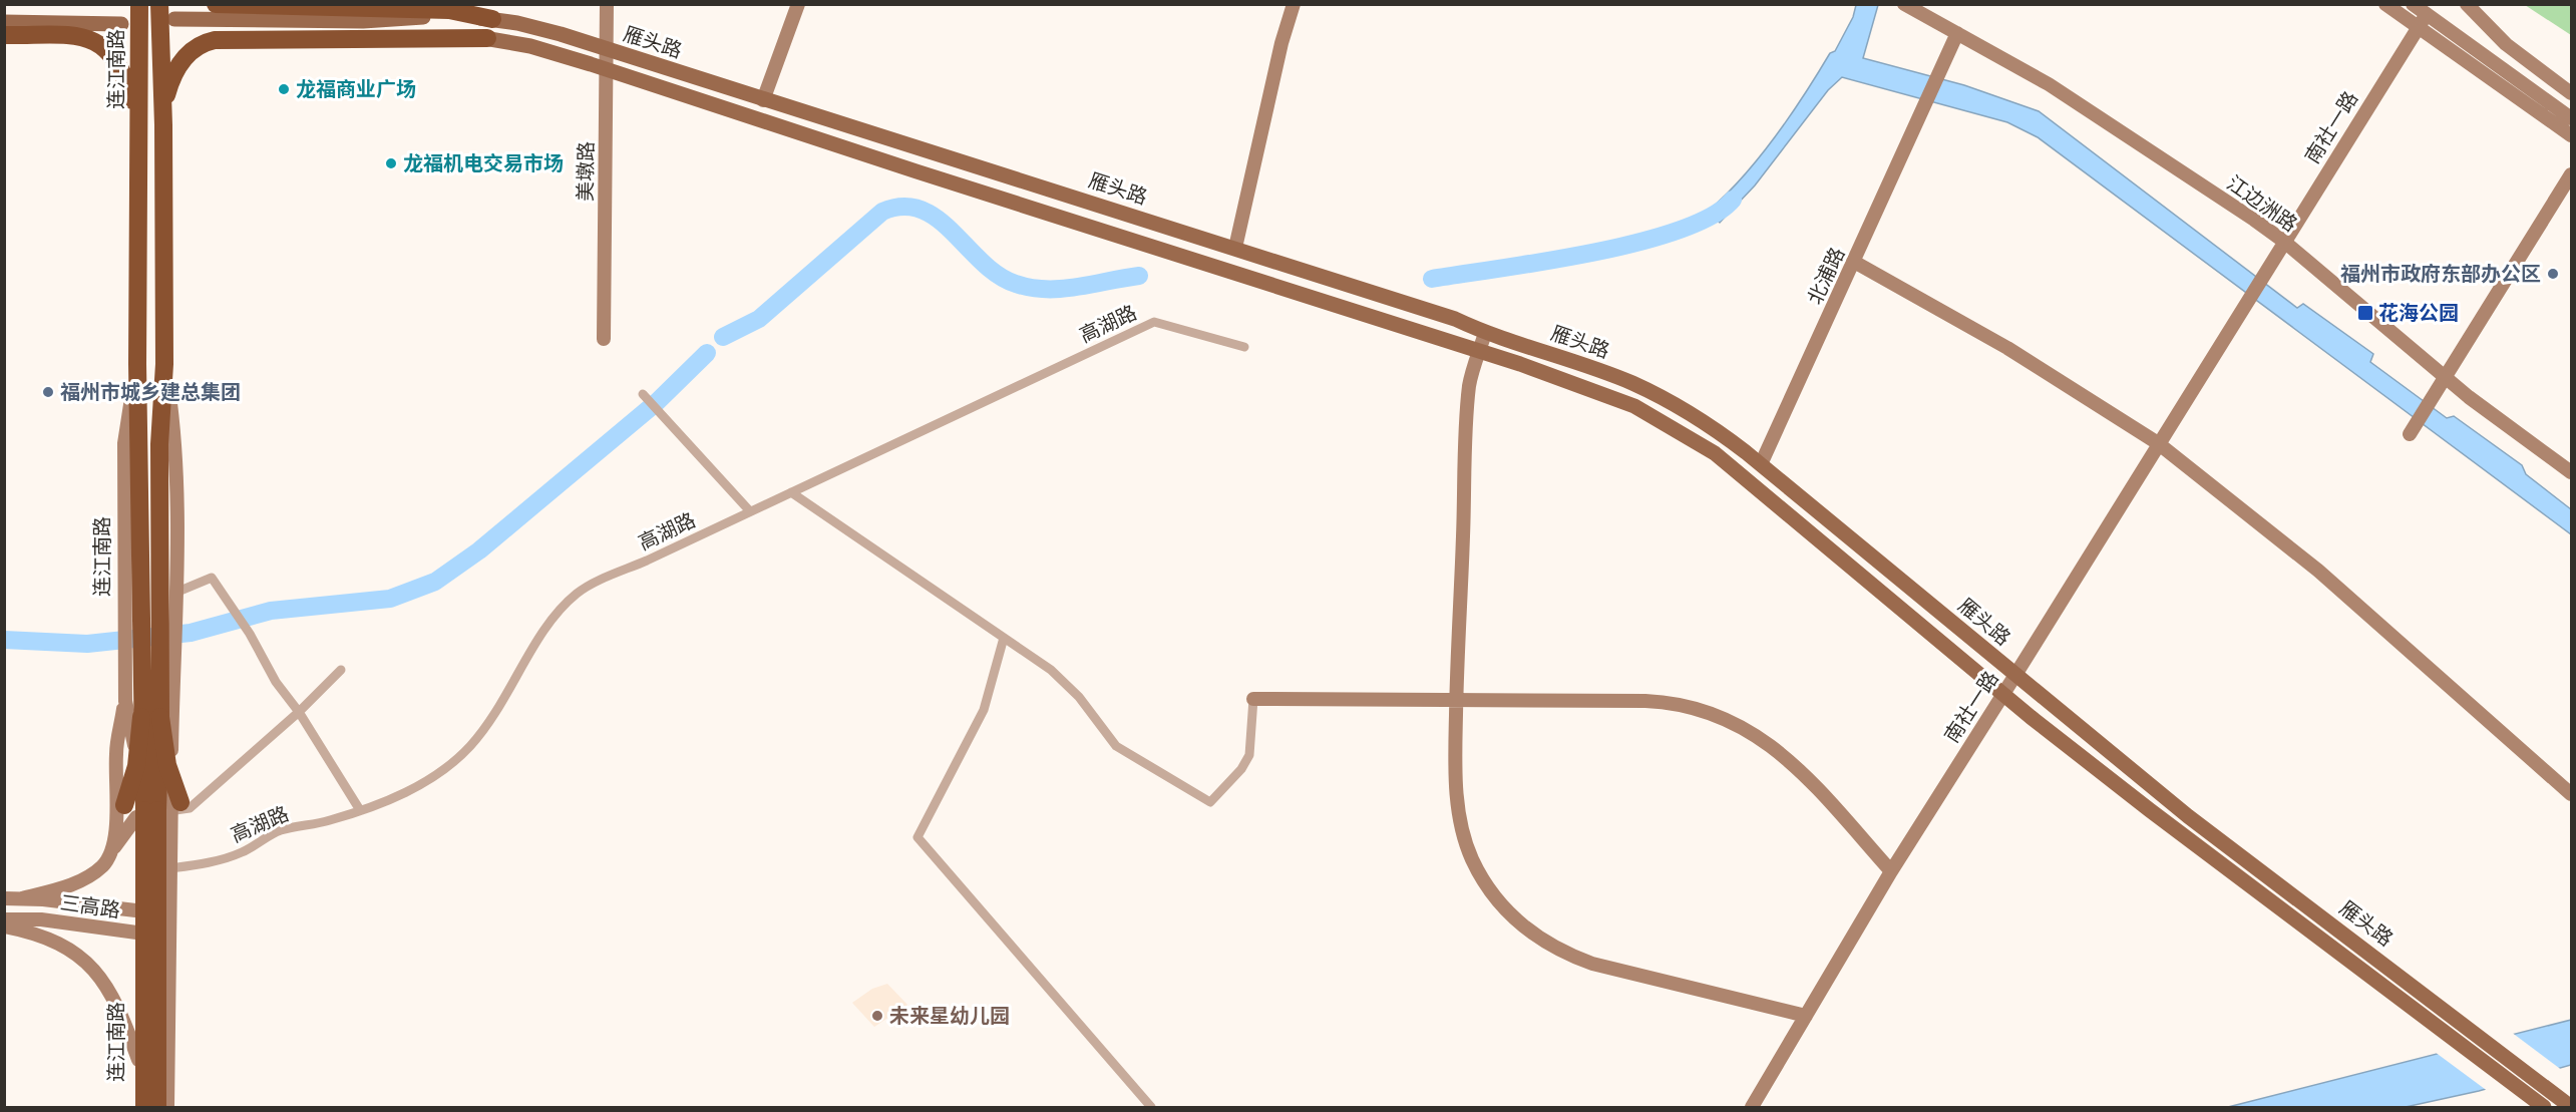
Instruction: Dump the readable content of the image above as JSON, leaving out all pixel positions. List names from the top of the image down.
{
  "streets": {
    "highway": ["连江南路"],
    "main road": ["雁头路"],
    "street": [
      "南社一路",
      "美墩路",
      "江边洲路",
      "北浦路",
      "高湖路",
      "三高路"
    ]
  },
  "crossings": [
    ["雁头路", "南社一路"],
    ["雁头路", "美墩路"],
    ["雁头路", "北浦路"],
    ["连江南路", "三高路"],
    ["南社一路", "江边洲路"],
    ["江边洲路", "北浦路"]
  ],
  "places": {
    "other": [
      "龙福商业广场",
      "龙福机电交易市场",
      "福州市政府东部办公区",
      "福州市城乡建总集团",
      "未来星幼儿园"
    ],
    "transit": ["花海公园"]
  }
}
